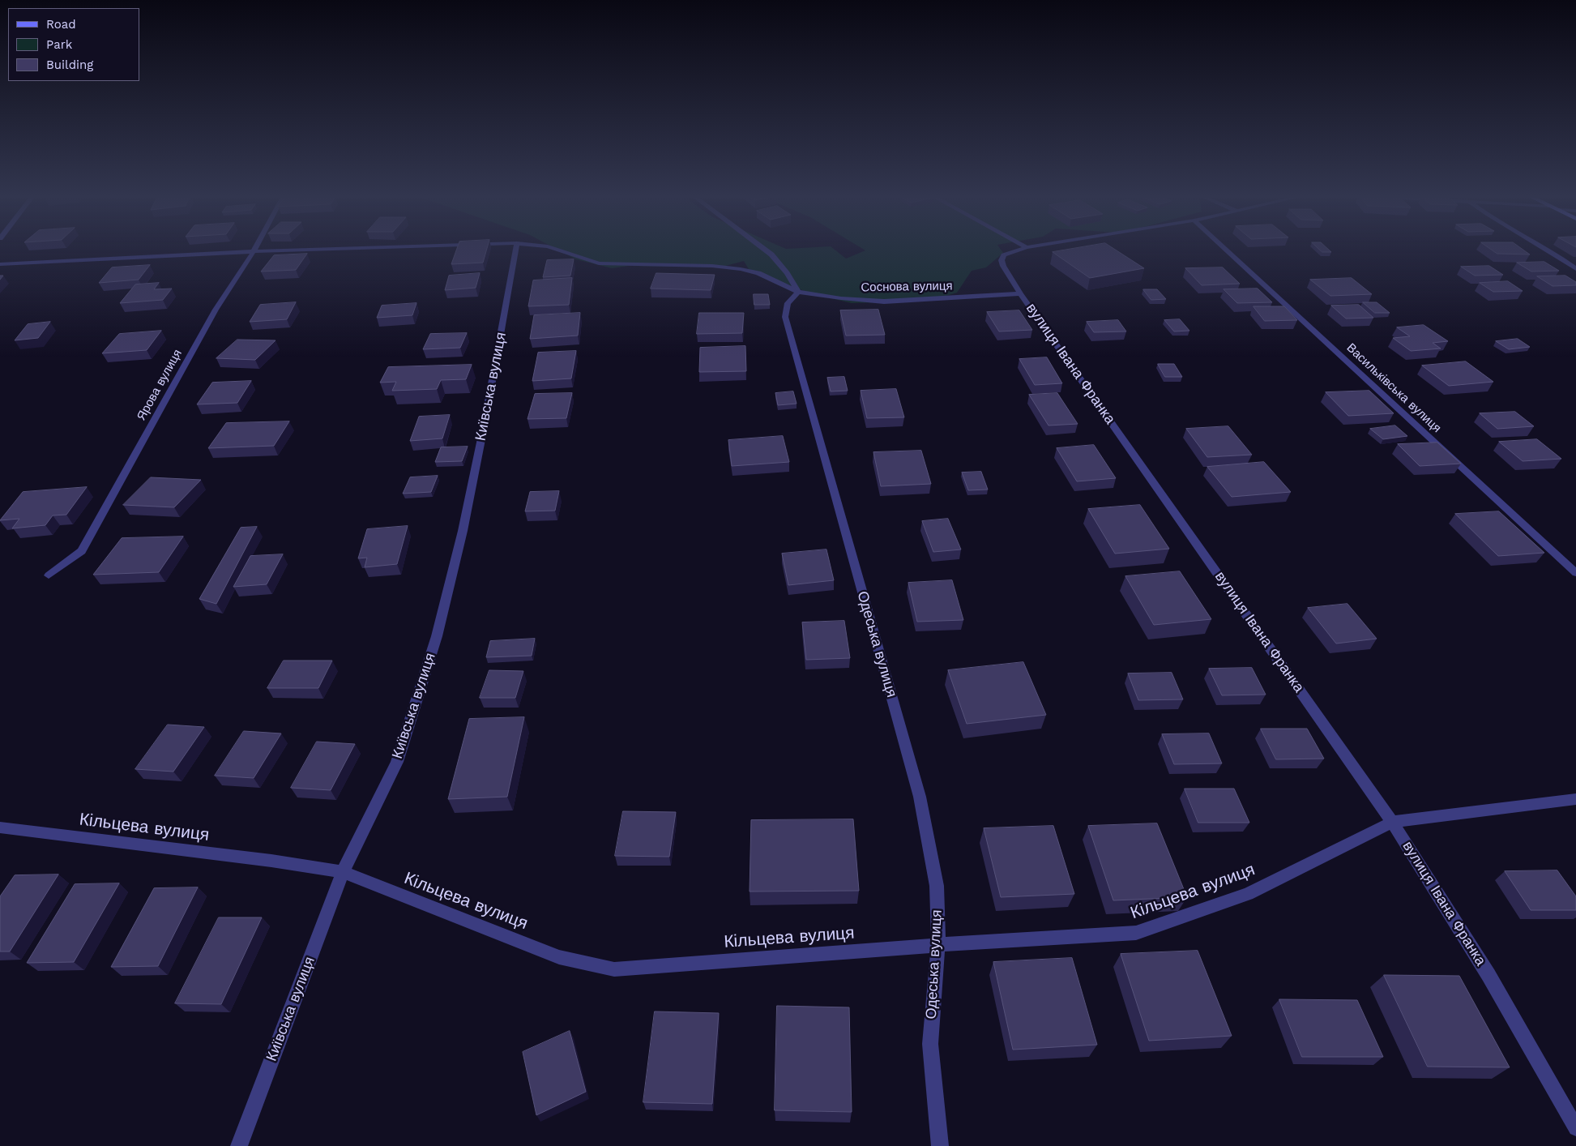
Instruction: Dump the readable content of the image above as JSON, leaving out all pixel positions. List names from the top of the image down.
{
  "streets": {
    "street": [
      "Соснова вулиця",
      "вулиця Івана Франка",
      "Ярова вулиця",
      "Київська вулиця",
      "Васильківська вулиця",
      "Одеська вулиця",
      "Кільцева вулиця"
    ]
  },
  "crossings": [
    ["Соснова вулиця", "вулиця Івана Франка"],
    ["Соснова вулиця", "Ярова вулиця"],
    ["Соснова вулиця", "Одеська вулиця"],
    ["вулиця Івана Франка", "Кільцева вулиця"],
    ["Київська вулиця", "Кільцева вулиця"],
    ["Одеська вулиця", "Кільцева вулиця"]
  ],
  "legend": ["Road", "Park", "Building"]
}
